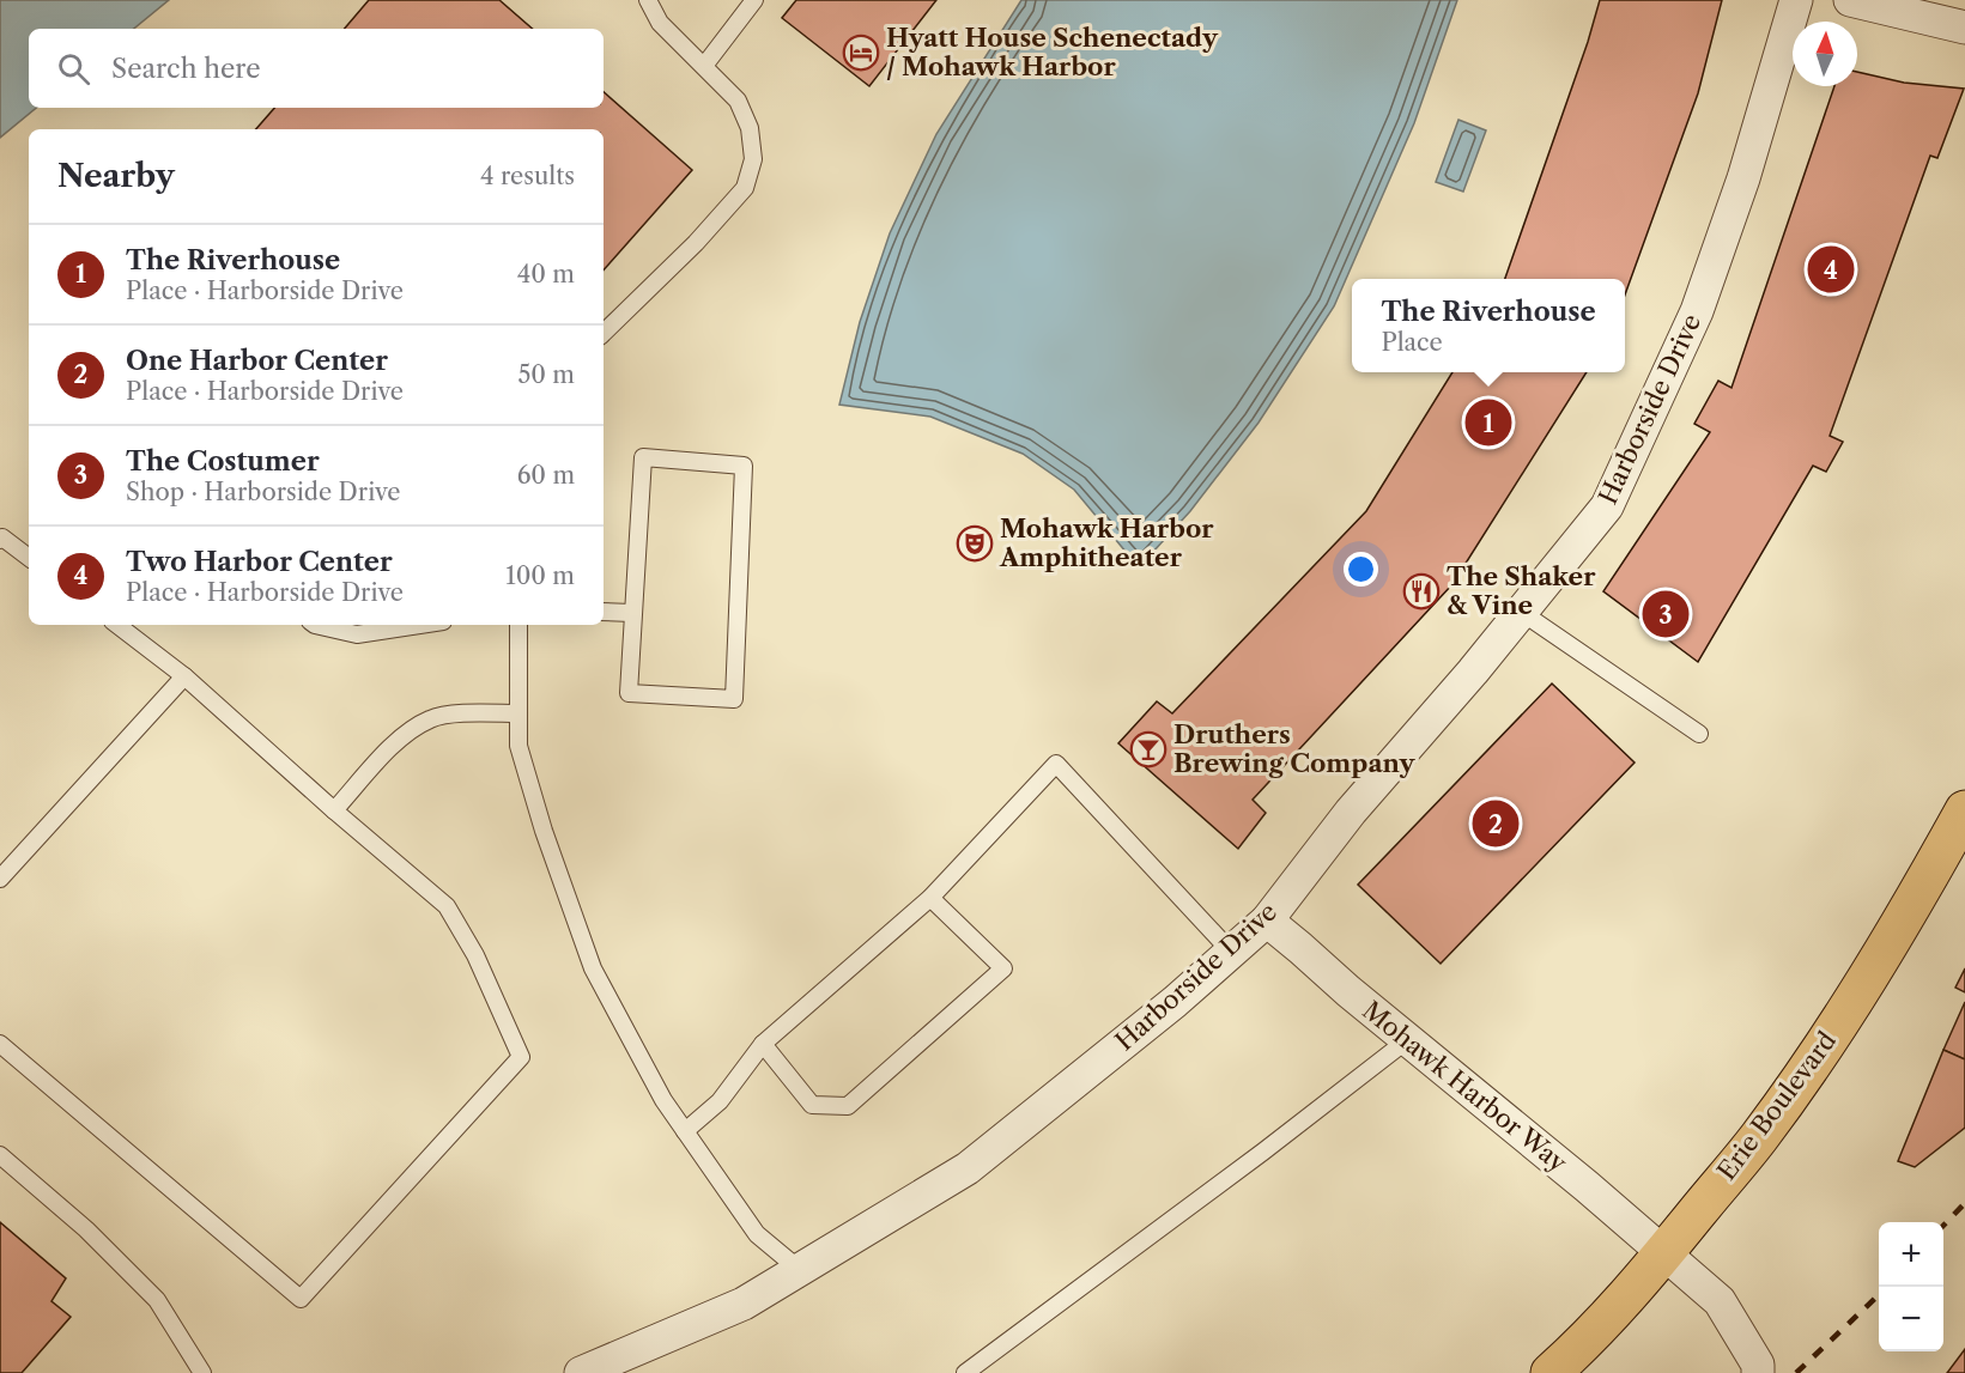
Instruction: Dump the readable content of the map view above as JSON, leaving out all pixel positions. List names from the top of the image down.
{
  "streets": {
    "highway": ["Erie Boulevard"],
    "street": ["Harborside Drive", "Mohawk Harbor Way"]
  },
  "crossings": [
    ["Harborside Drive", "Mohawk Harbor Way"],
    ["Mohawk Harbor Way", "Erie Boulevard"]
  ],
  "places": {
    "hotel": ["Hyatt House Schenectady / Mohawk Harbor"],
    "theatre": ["Mohawk Harbor Amphitheater"],
    "restaurant": ["The Shaker & Vine"],
    "bar": ["Druthers Brewing Company"]
  },
  "north": "top",
  "page": {
    "search": "Search here",
    "heading": ["Nearby", "4 results"],
    "list": [
      {
        "mark": "1",
        "name": "The Riverhouse",
        "note": "Place · Harborside Drive",
        "value": "40 m"
      },
      {
        "mark": "2",
        "name": "One Harbor Center",
        "note": "Place · Harborside Drive",
        "value": "50 m"
      },
      {
        "mark": "3",
        "name": "The Costumer",
        "note": "Shop · Harborside Drive",
        "value": "60 m"
      },
      {
        "mark": "4",
        "name": "Two Harbor Center",
        "note": "Place · Harborside Drive",
        "value": "100 m"
      }
    ],
    "pins": [
      "4",
      "1",
      "3",
      "2"
    ],
    "popup": ["The Riverhouse", "Place"],
    "map_buttons": ["+", "−"]
  }
}
